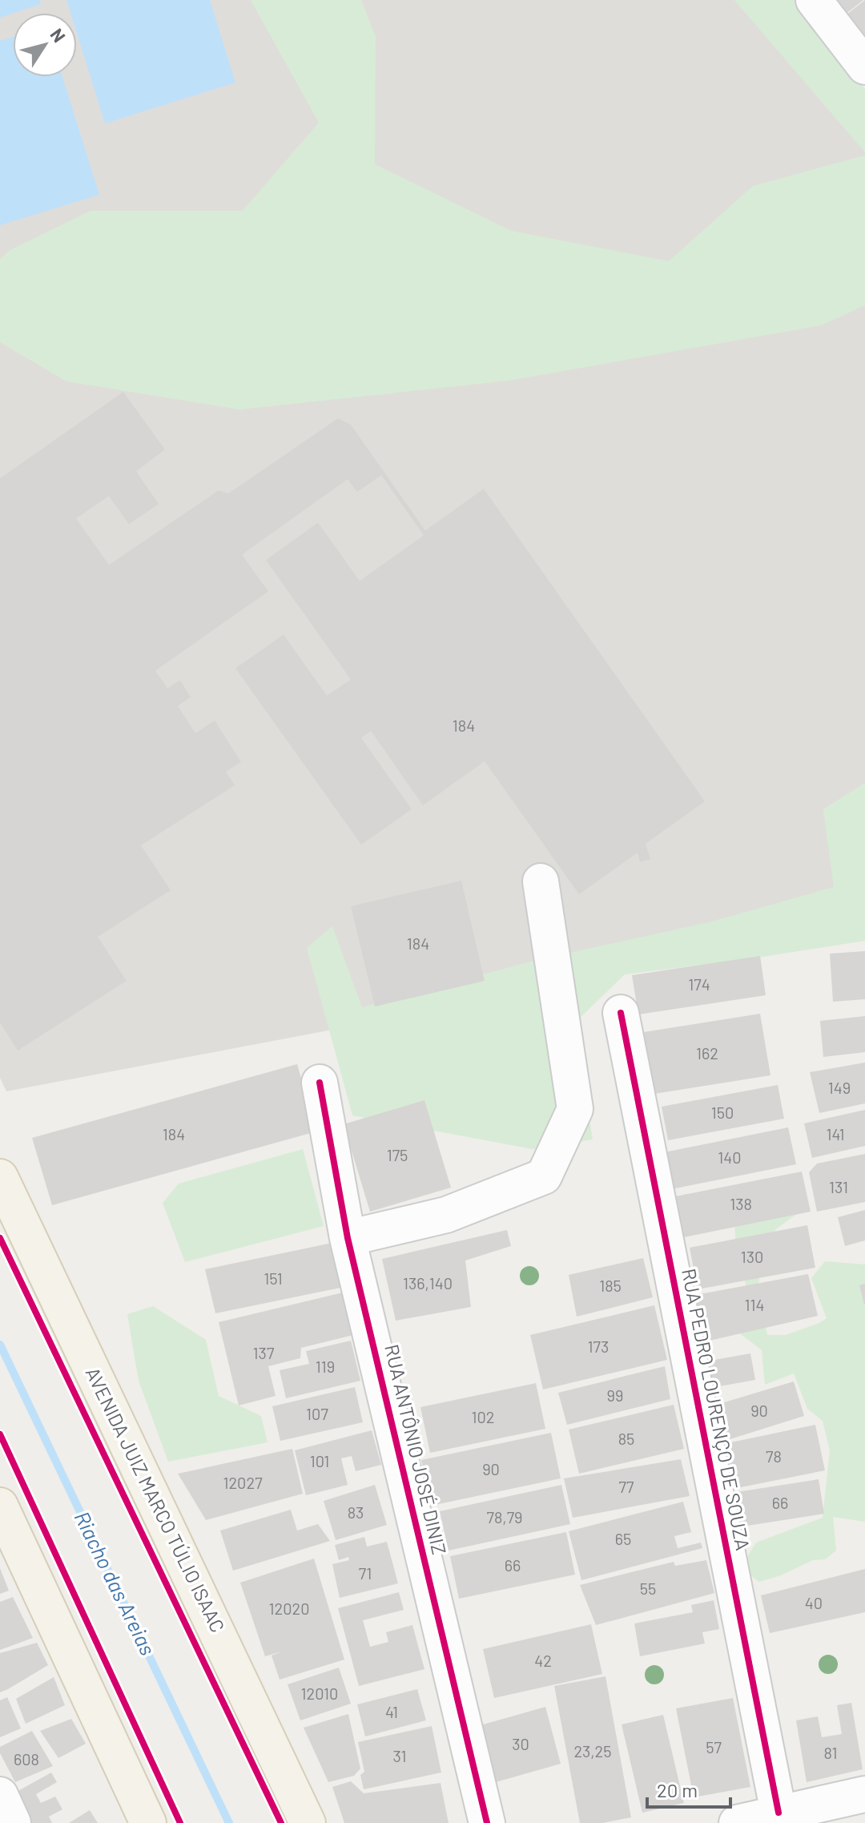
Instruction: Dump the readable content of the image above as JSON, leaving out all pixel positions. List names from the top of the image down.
{
  "streets": {
    "main road": ["AVENIDA JUIZ MARCO TÚLIO ISAAC"],
    "street": ["RUA PEDRO LOURENÇO DE SOUZA", "RUA ANTÔNIO JOSÉ DINIZ"]
  },
  "water": ["Riacho das Areias"],
  "house_numbers": [
    "184",
    "184",
    "174",
    "162",
    "149",
    "150",
    "184",
    "141",
    "175",
    "140",
    "131",
    "138",
    "130",
    "151",
    "136,140",
    "185",
    "114",
    "173",
    "137",
    "119",
    "99",
    "90",
    "107",
    "102",
    "85",
    "78",
    "101",
    "90",
    "12027",
    "77",
    "66",
    "83",
    "78,79",
    "65",
    "66",
    "71",
    "55",
    "40",
    "12020",
    "42",
    "12010",
    "41",
    "30",
    "57",
    "23,25",
    "81",
    "31",
    "608"
  ],
  "scale_bar": "20 m",
  "north": "top right"
}
